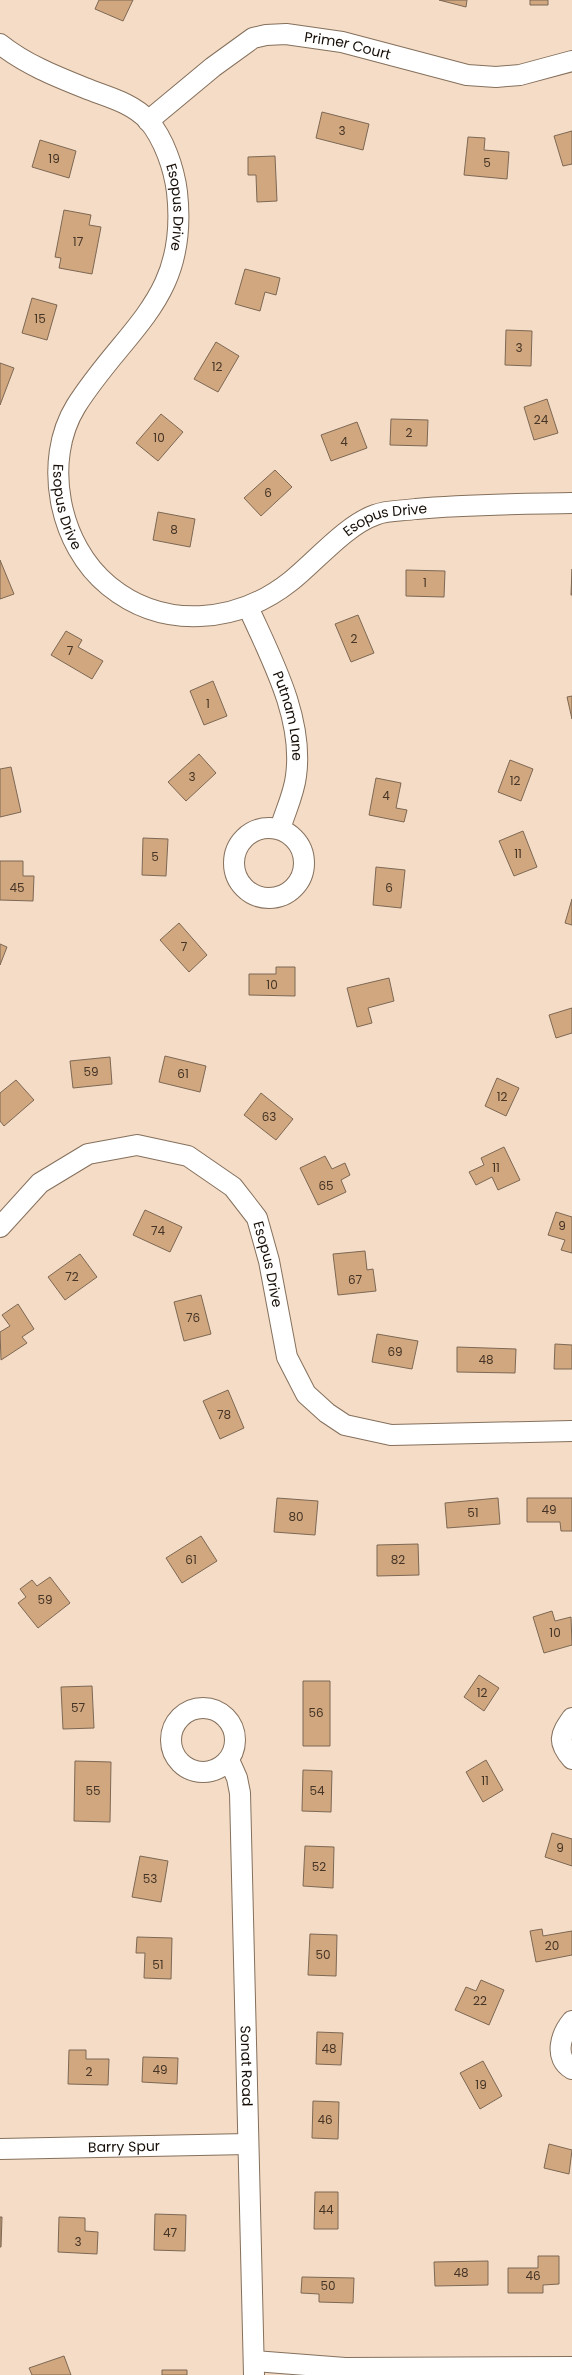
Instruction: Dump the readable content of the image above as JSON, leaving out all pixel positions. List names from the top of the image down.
{
  "streets": {
    "street": [
      "Primer Court",
      "Esopus Drive",
      "Putnam Lane",
      "Sonat Road",
      "Barry Spur"
    ]
  },
  "crossings": [
    ["Primer Court", "Esopus Drive"],
    ["Esopus Drive", "Putnam Lane"],
    ["Sonat Road", "Barry Spur"]
  ],
  "house_numbers": [
    "3",
    "19",
    "5",
    "17",
    "15",
    "3",
    "12",
    "24",
    "2",
    "10",
    "4",
    "6",
    "8",
    "1",
    "2",
    "7",
    "1",
    "3",
    "12",
    "4",
    "11",
    "5",
    "45",
    "6",
    "7",
    "10",
    "59",
    "61",
    "12",
    "63",
    "11",
    "65",
    "9",
    "74",
    "72",
    "67",
    "76",
    "69",
    "48",
    "78",
    "49",
    "51",
    "80",
    "61",
    "82",
    "59",
    "10",
    "12",
    "57",
    "56",
    "11",
    "55",
    "54",
    "9",
    "52",
    "53",
    "20",
    "50",
    "51",
    "22",
    "48",
    "49",
    "2",
    "19",
    "46",
    "44",
    "47",
    "3",
    "48",
    "46",
    "50"
  ]
}
